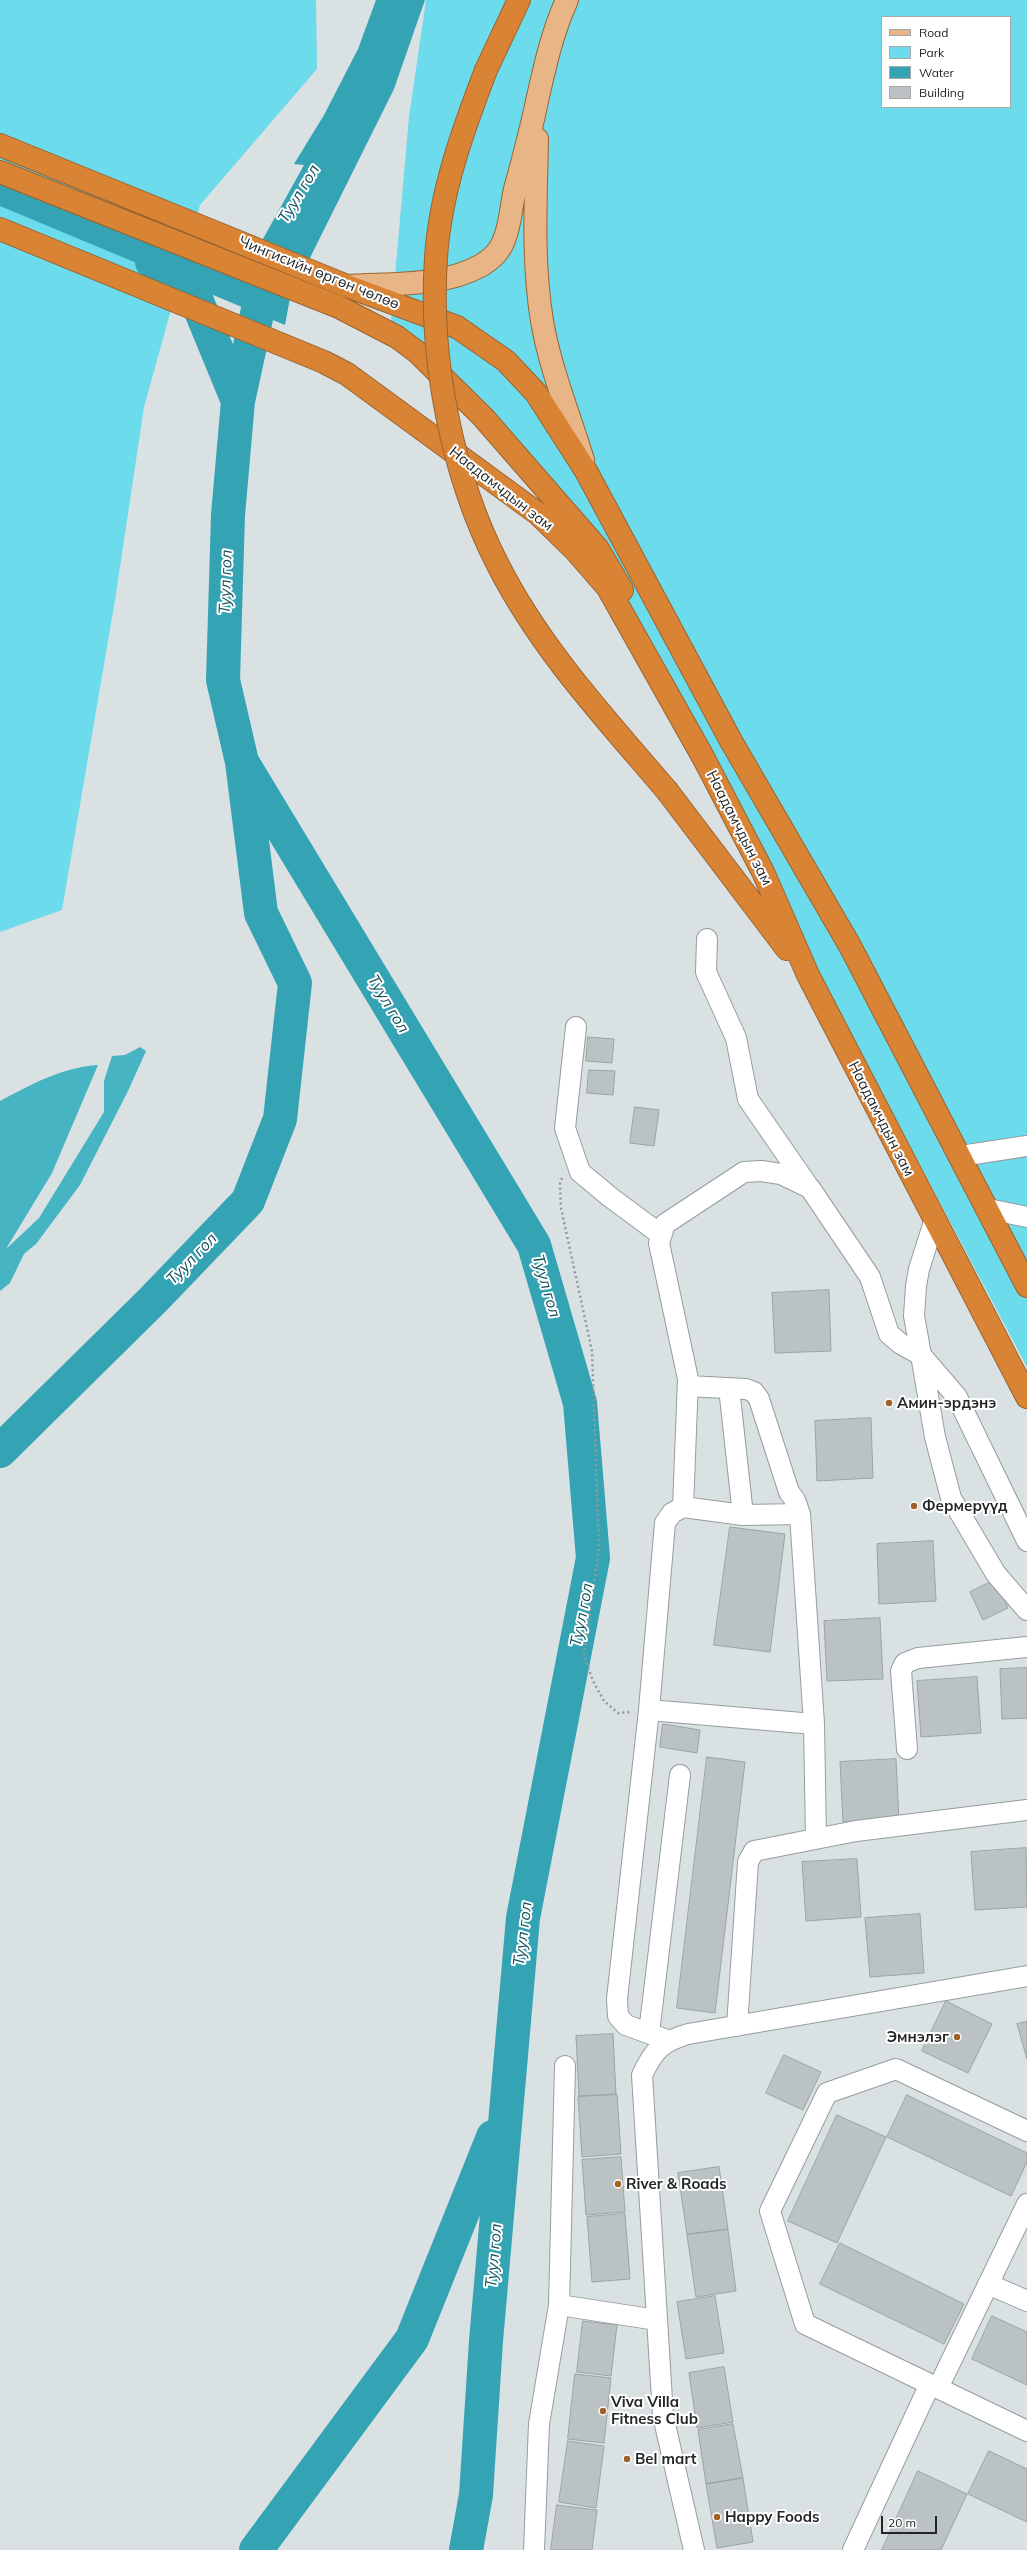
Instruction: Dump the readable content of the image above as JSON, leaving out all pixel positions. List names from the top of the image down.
{
  "streets": {
    "highway": ["Чингисийн өргөн чөлөө", "Наадамчдын зам"]
  },
  "water": ["Туул гол"],
  "places": [
    "Амин-эрдэнэ",
    "Фермерүүд",
    "Эмнэлэг",
    "River & Roads",
    "Viva Villa Fitness Club",
    "Bel mart",
    "Happy Foods"
  ],
  "legend": [
    "Road",
    "Park",
    "Water",
    "Building"
  ],
  "scale_bar": "20 m"
}
